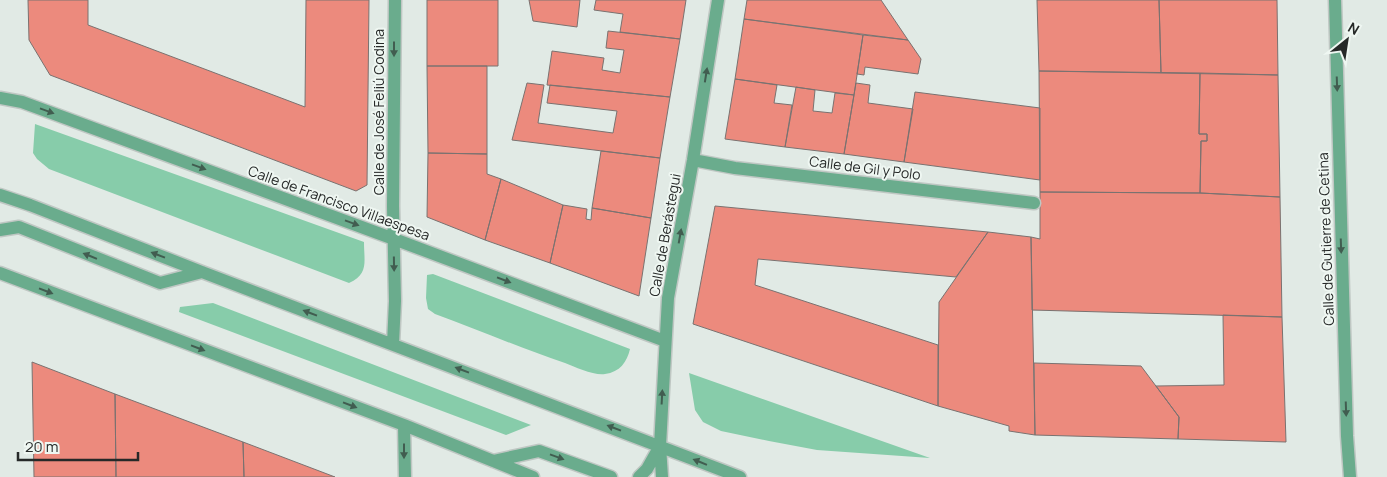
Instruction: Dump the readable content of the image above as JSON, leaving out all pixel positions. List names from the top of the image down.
{
  "streets": {
    "street": [
      "Calle de José Feliú Codina",
      "Calle de Gil y Polo",
      "Calle de Francisco Villaespesa",
      "Calle de Berástegui",
      "Calle de Gutierre de Cetina"
    ]
  },
  "crossings": [
    ["Calle de José Feliú Codina", "Calle de Francisco Villaespesa"],
    ["Calle de Gil y Polo", "Calle de Berástegui"],
    ["Calle de Francisco Villaespesa", "Calle de Berástegui"]
  ],
  "one_way": ["Calle de José Feliú Codina", "Calle de Berástegui", "Calle de Gutierre de Cetina"],
  "scale_bar": "20 m",
  "north": "top right"
}
